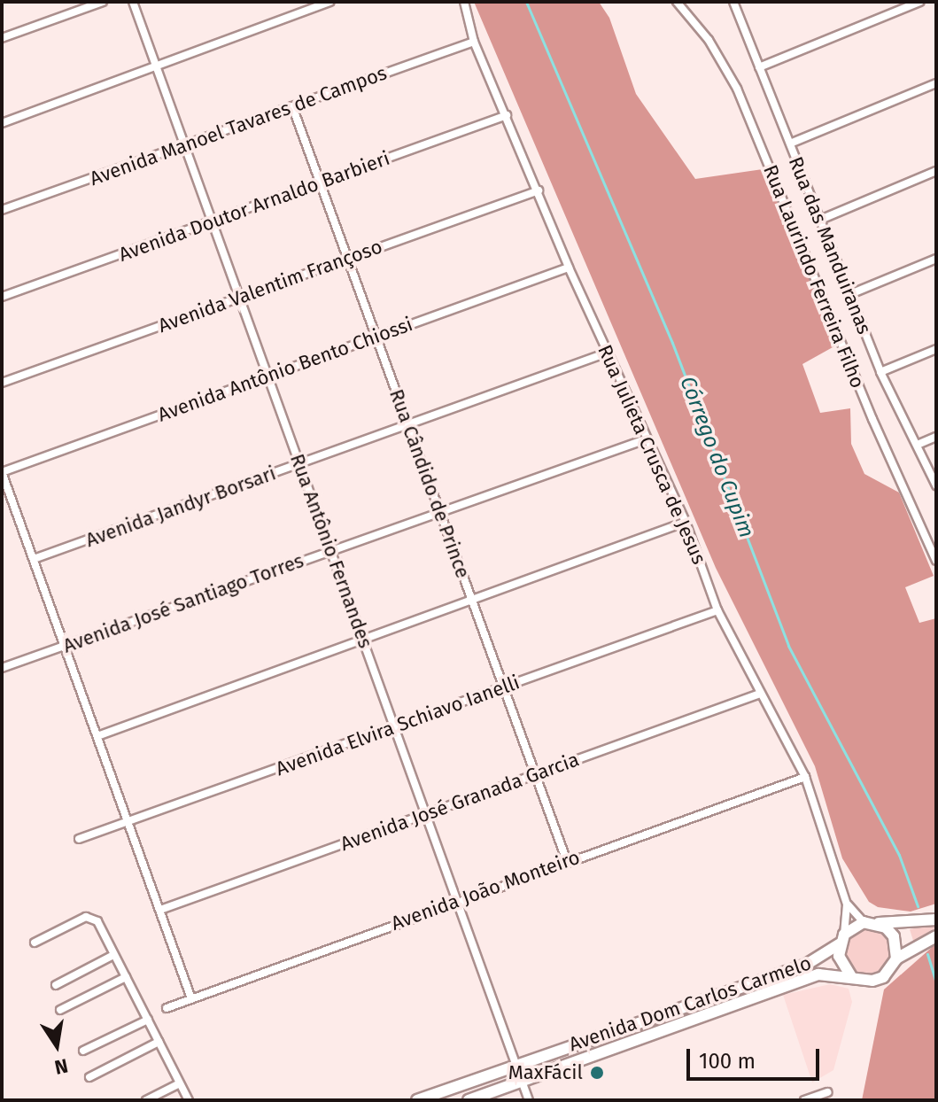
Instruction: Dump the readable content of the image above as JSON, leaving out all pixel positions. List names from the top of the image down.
{
  "streets": {
    "street": [
      "Avenida Manoel Tavares de Campos",
      "Avenida Doutor Arnaldo Barbieri",
      "Rua das Manduiranas",
      "Rua Laurindo Ferreira Filho",
      "Avenida Valentim Françoso",
      "Avenida Antônio Bento Chiossi",
      "Rua Julieta Crusca de Jesus",
      "Rua Cândido de Prince",
      "Avenida Jandyr Borsari",
      "Rua Antônio Fernandes",
      "Avenida José Santiago Torres",
      "Avenida Elvira Schiavo Ianelli",
      "Avenida José Granada Garcia",
      "Avenida João Monteiro",
      "Avenida Dom Carlos Carmelo"
    ]
  },
  "crossings": [
    ["Avenida Manoel Tavares de Campos", "Rua Julieta Crusca de Jesus"],
    ["Avenida Manoel Tavares de Campos", "Rua Cândido de Prince"],
    ["Avenida Manoel Tavares de Campos", "Rua Antônio Fernandes"],
    ["Avenida Doutor Arnaldo Barbieri", "Rua Julieta Crusca de Jesus"],
    ["Avenida Doutor Arnaldo Barbieri", "Rua Cândido de Prince"],
    ["Avenida Doutor Arnaldo Barbieri", "Rua Antônio Fernandes"],
    ["Avenida Valentim Françoso", "Rua Julieta Crusca de Jesus"],
    ["Avenida Valentim Françoso", "Rua Cândido de Prince"],
    ["Avenida Valentim Françoso", "Rua Antônio Fernandes"],
    ["Avenida Antônio Bento Chiossi", "Rua Julieta Crusca de Jesus"],
    ["Avenida Antônio Bento Chiossi", "Rua Cândido de Prince"],
    ["Avenida Antônio Bento Chiossi", "Rua Antônio Fernandes"],
    ["Rua Julieta Crusca de Jesus", "Avenida Jandyr Borsari"],
    ["Rua Julieta Crusca de Jesus", "Avenida José Santiago Torres"],
    ["Rua Julieta Crusca de Jesus", "Avenida Elvira Schiavo Ianelli"],
    ["Rua Julieta Crusca de Jesus", "Avenida José Granada Garcia"],
    ["Rua Julieta Crusca de Jesus", "Avenida João Monteiro"],
    ["Rua Julieta Crusca de Jesus", "Avenida Dom Carlos Carmelo"],
    ["Rua Cândido de Prince", "Avenida Jandyr Borsari"],
    ["Rua Cândido de Prince", "Avenida José Santiago Torres"],
    ["Rua Cândido de Prince", "Avenida Elvira Schiavo Ianelli"],
    ["Rua Cândido de Prince", "Avenida José Granada Garcia"],
    ["Rua Cândido de Prince", "Avenida João Monteiro"],
    ["Avenida Jandyr Borsari", "Rua Antônio Fernandes"],
    ["Rua Antônio Fernandes", "Avenida José Santiago Torres"],
    ["Rua Antônio Fernandes", "Avenida Elvira Schiavo Ianelli"],
    ["Rua Antônio Fernandes", "Avenida José Granada Garcia"],
    ["Rua Antônio Fernandes", "Avenida João Monteiro"],
    ["Rua Antônio Fernandes", "Avenida Dom Carlos Carmelo"]
  ],
  "water": ["Córrego do Cupim"],
  "places": ["MaxFácil"],
  "scale_bar": "100 m",
  "north": "bottom"
}
